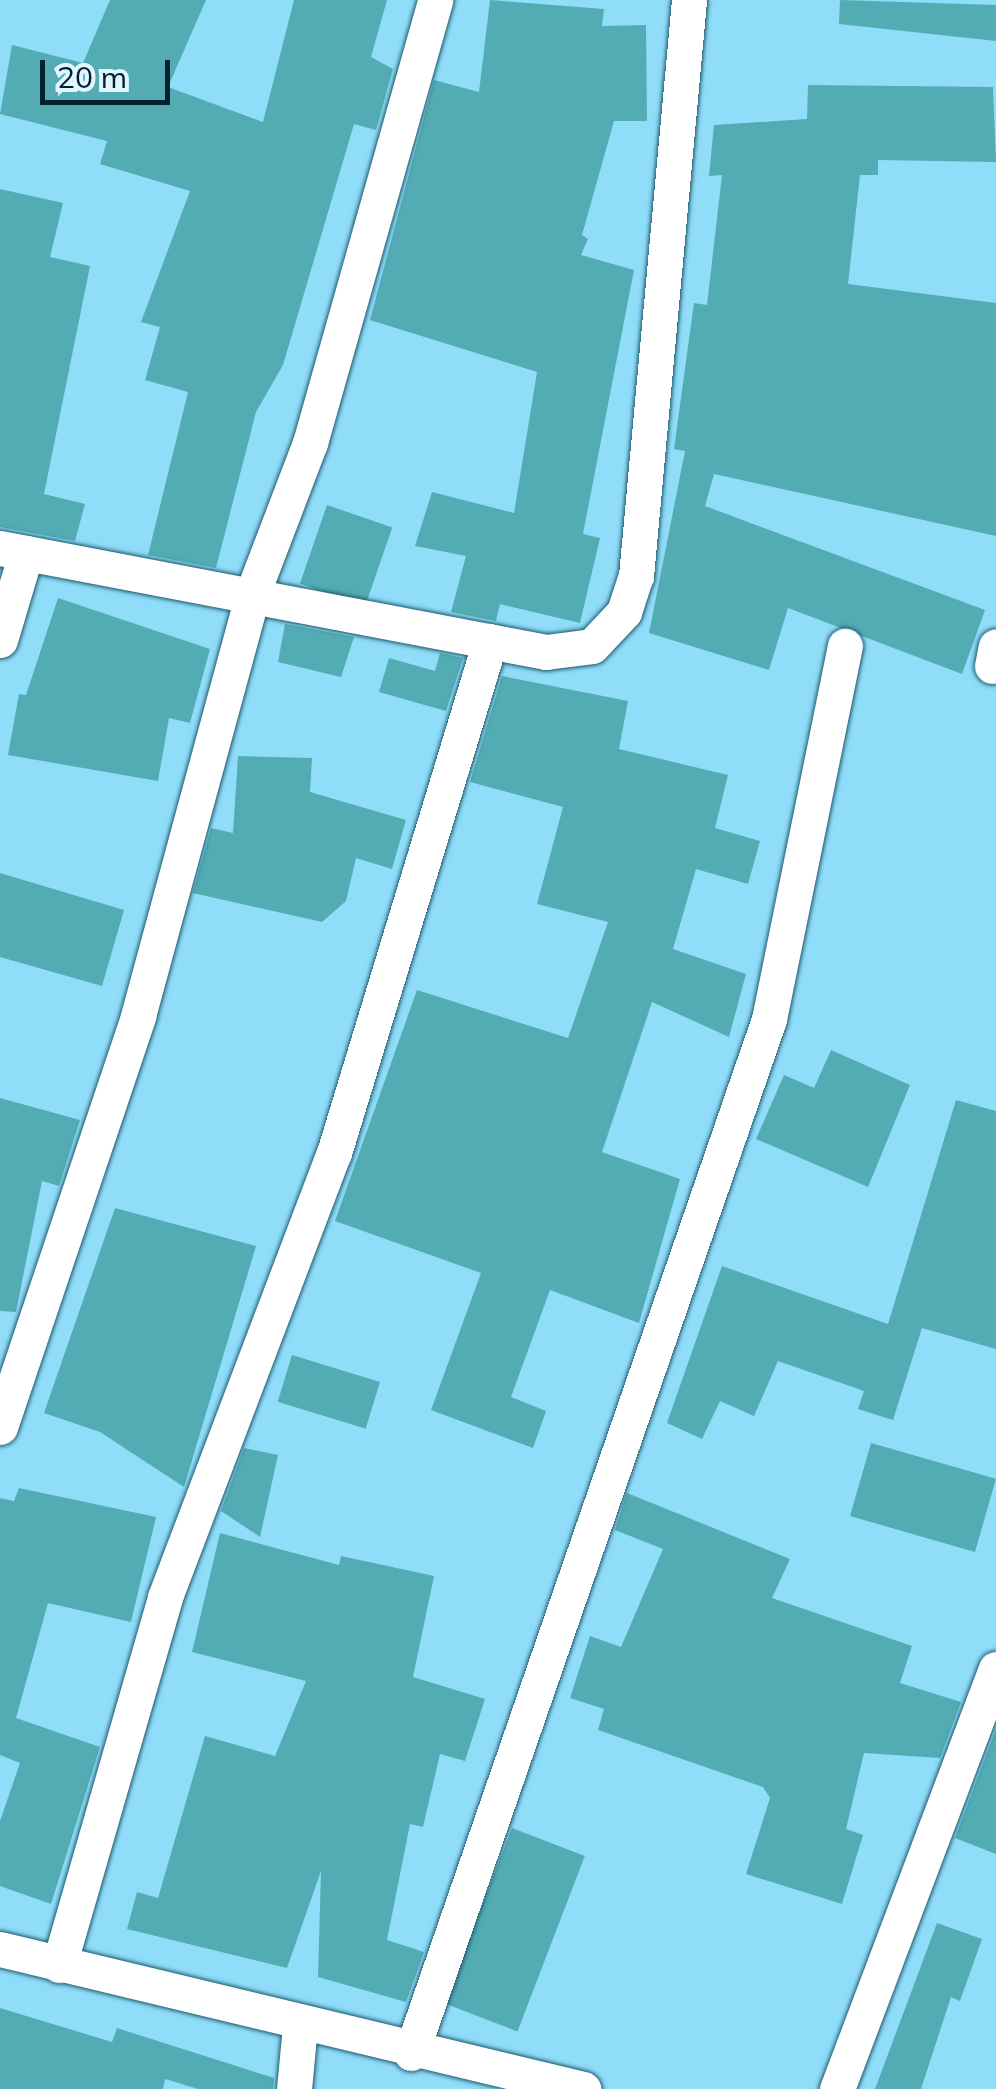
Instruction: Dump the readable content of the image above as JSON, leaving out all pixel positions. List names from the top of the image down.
{
  "scale_bar": "20 m"
}
